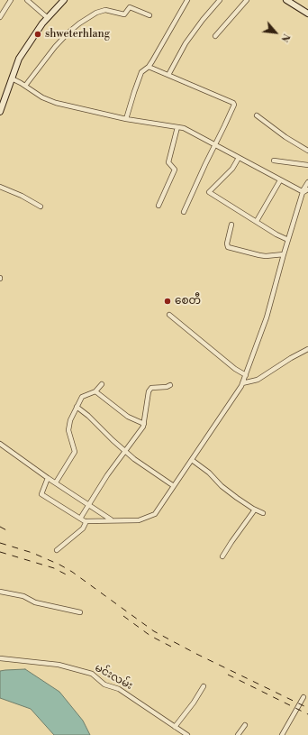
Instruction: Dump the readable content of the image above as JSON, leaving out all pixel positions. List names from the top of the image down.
{
  "streets": {
    "street": ["မင်းလမ်း"]
  },
  "places": ["shweterhlang", "စေတီ"],
  "north": "bottom right"
}
